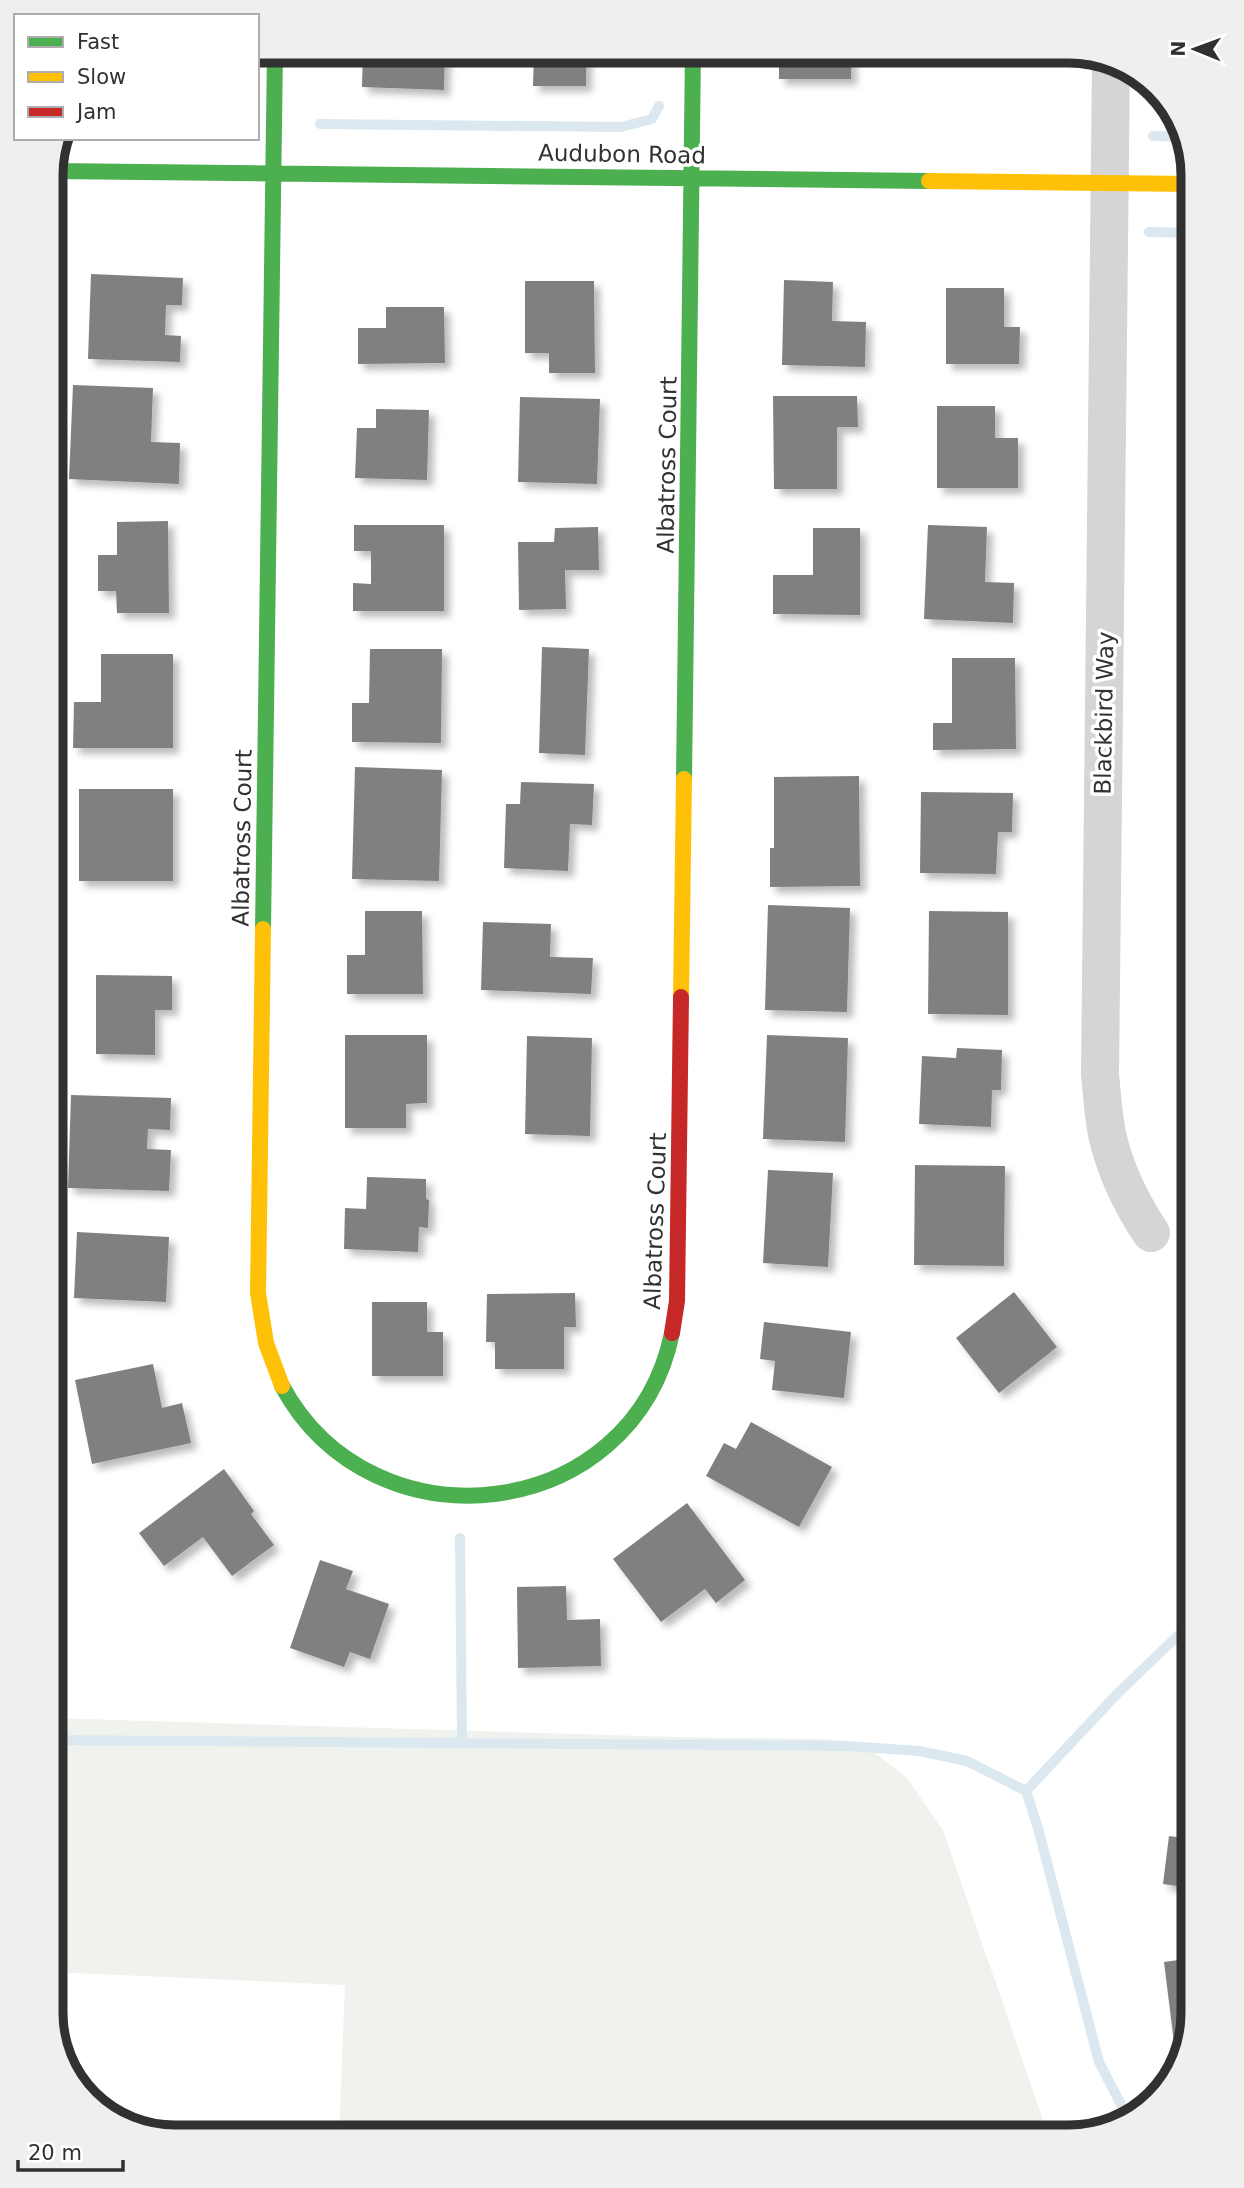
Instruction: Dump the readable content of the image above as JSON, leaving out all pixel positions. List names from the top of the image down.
{
  "streets": {
    "street": ["Audubon Road", "Albatross Court", "Blackbird Way"]
  },
  "crossings": [
    ["Audubon Road", "Albatross Court"],
    ["Audubon Road", "Blackbird Way"]
  ],
  "legend": ["Fast", "Slow", "Jam"],
  "scale_bar": "20 m",
  "north": "left"
}
